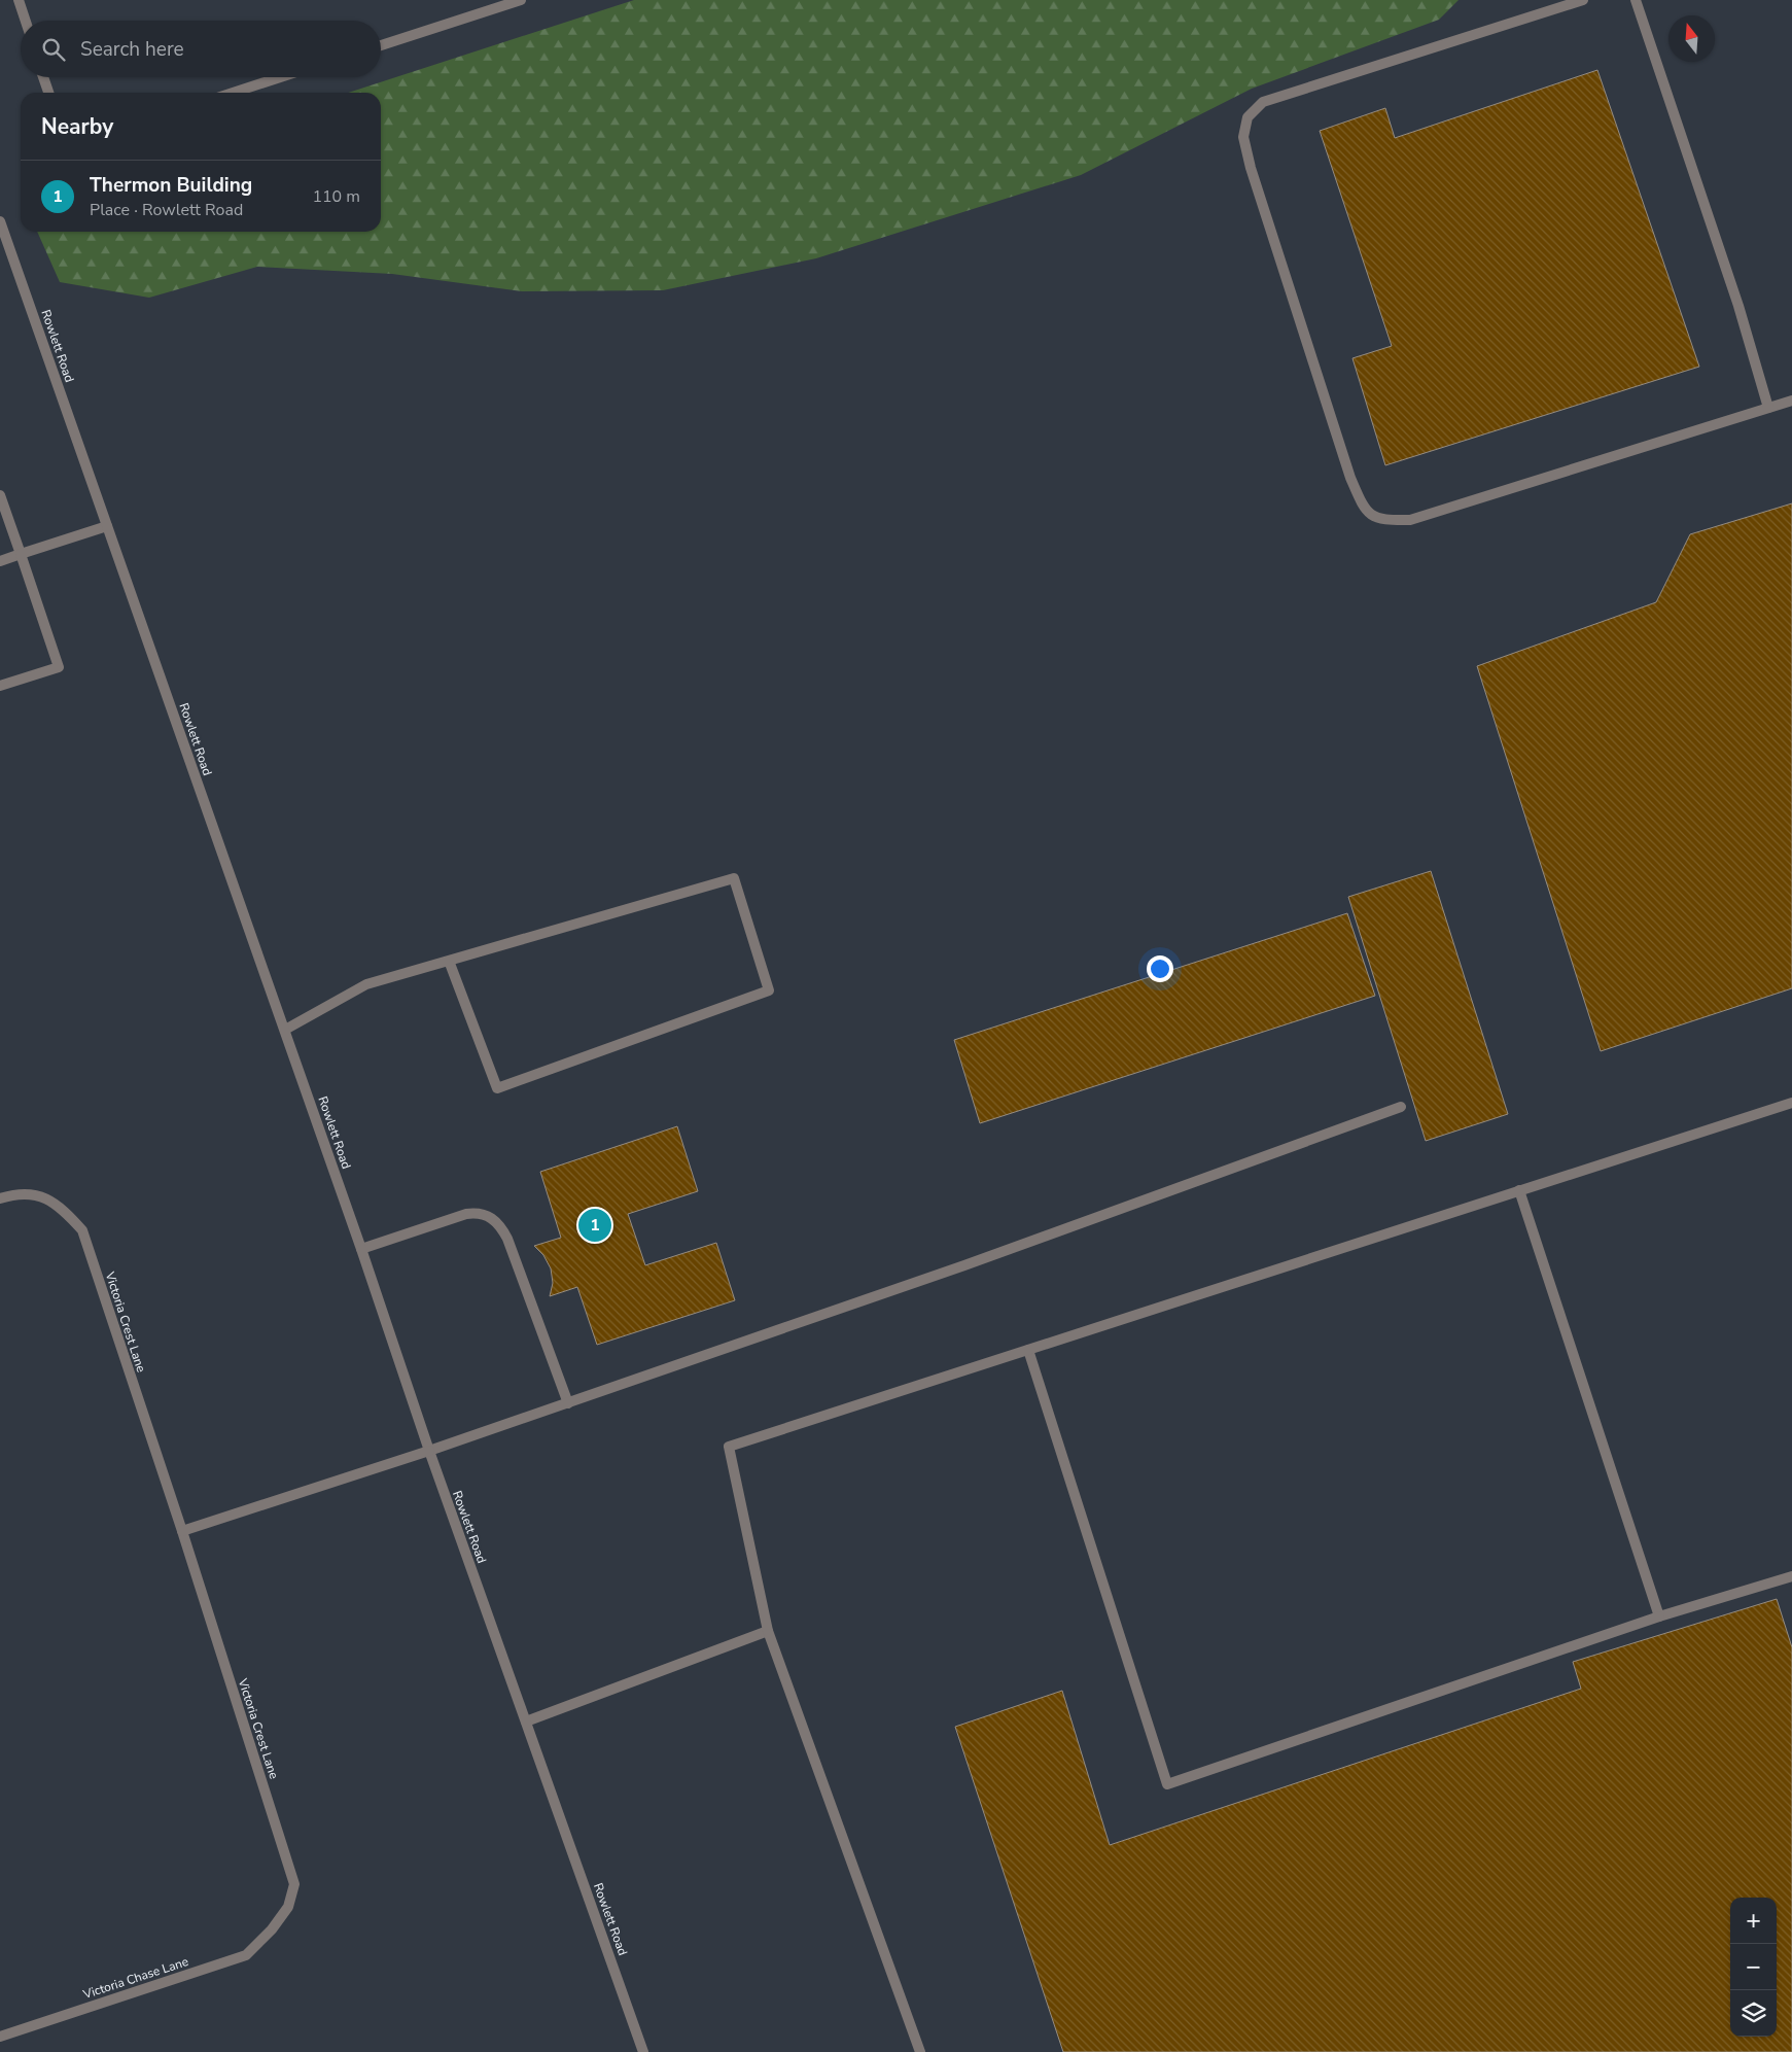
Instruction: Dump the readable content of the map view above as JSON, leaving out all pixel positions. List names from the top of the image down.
{
  "streets": {
    "street": ["Rowlett Road", "Victoria Crest Lane", "Victoria Chase Lane"]
  },
  "crossings": [
    ["Victoria Crest Lane", "Victoria Chase Lane"]
  ],
  "north": "top",
  "page": {
    "search": "Search here",
    "heading": "Nearby",
    "list": [
      {
        "mark": "1",
        "name": "Thermon Building",
        "note": "Place · Rowlett Road",
        "value": "110 m"
      }
    ],
    "pins": "1",
    "map_buttons": ["+", "−"]
  }
}
